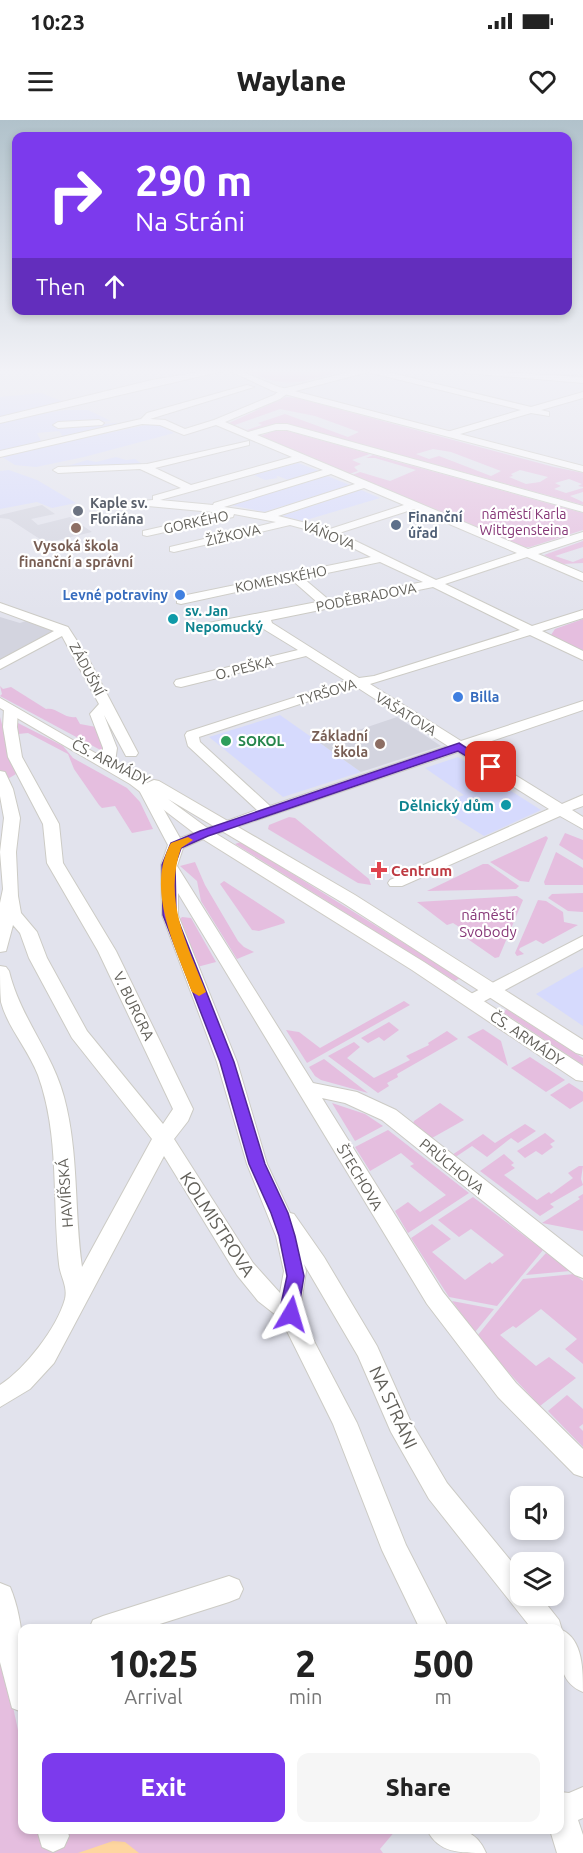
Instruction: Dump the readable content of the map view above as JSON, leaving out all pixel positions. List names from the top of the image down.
{
  "streets": {
    "street": [
      "GORKÉHO",
      "ŽIŽKOVA",
      "VÁŇOVA",
      "KOMENSKÉHO",
      "PODĚBRADOVA",
      "O. PEŠKA",
      "ZÁDUŠNÍ",
      "TYRŠOVA",
      "VAŠATOVA",
      "ČS. ARMÁDY",
      "V. BURGRA",
      "PRŮCHOVA",
      "ŠTECHOVA",
      "HAVÍŘSKÁ",
      "KOLMISTROVA",
      "NA STRÁNI"
    ]
  },
  "crossings": [
    ["GORKÉHO", "VÁŇOVA"],
    ["ŽIŽKOVA", "VÁŇOVA"],
    ["VÁŇOVA", "KOMENSKÉHO"],
    ["VÁŇOVA", "PODĚBRADOVA"],
    ["VÁŇOVA", "TYRŠOVA"],
    ["PODĚBRADOVA", "VAŠATOVA"],
    ["O. PEŠKA", "VAŠATOVA"],
    ["ZÁDUŠNÍ", "ČS. ARMÁDY"],
    ["TYRŠOVA", "VAŠATOVA"],
    ["V. BURGRA", "HAVÍŘSKÁ"],
    ["V. BURGRA", "KOLMISTROVA"],
    ["PRŮCHOVA", "ŠTECHOVA"],
    ["ŠTECHOVA", "NA STRÁNI"],
    ["KOLMISTROVA", "NA STRÁNI"]
  ],
  "parks": ["náměstí Karla Wittgensteina", "náměstí Svobody"],
  "places": {
    "other": [
      "Kaple sv. Floriána",
      "Finanční úřad",
      "Vysoká škola finanční a správní",
      "Levné potraviny",
      "sv. Jan Nepomucký",
      "Billa",
      "SOKOL",
      "Základní škola",
      "Dělnický dům"
    ],
    "health": ["Centrum"]
  },
  "page": {
    "status": "10:23",
    "header": "Waylane",
    "turn": ["290 m", "Na Stráni"],
    "then": "Then",
    "eta": [
      "10:25",
      "Arrival",
      "2",
      "min",
      "500",
      "m"
    ],
    "buttons": ["Exit", "Share"]
  }
}
